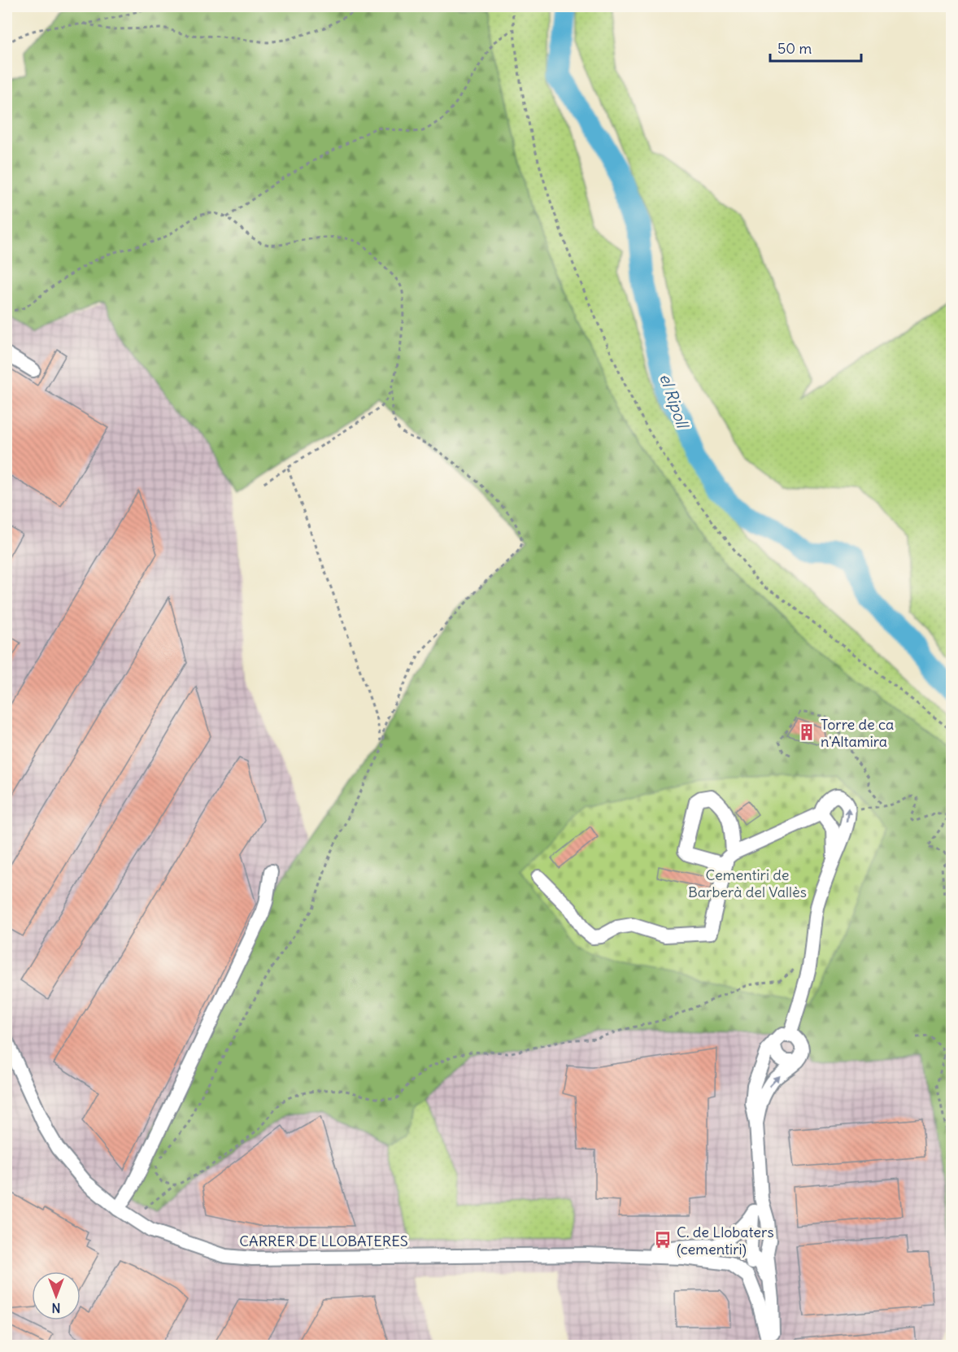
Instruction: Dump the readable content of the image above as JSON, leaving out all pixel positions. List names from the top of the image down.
{
  "streets": {
    "street": ["CARRER DE LLOBATERES"]
  },
  "water": ["el Ripoll"],
  "parks": ["Cementiri de Barberà del Vallès"],
  "places": {
    "building": ["Torre de ca n'Altamira"],
    "bus stop": ["C. de Llobaters (cementiri)"]
  },
  "scale_bar": "50 m",
  "north": "bottom"
}
